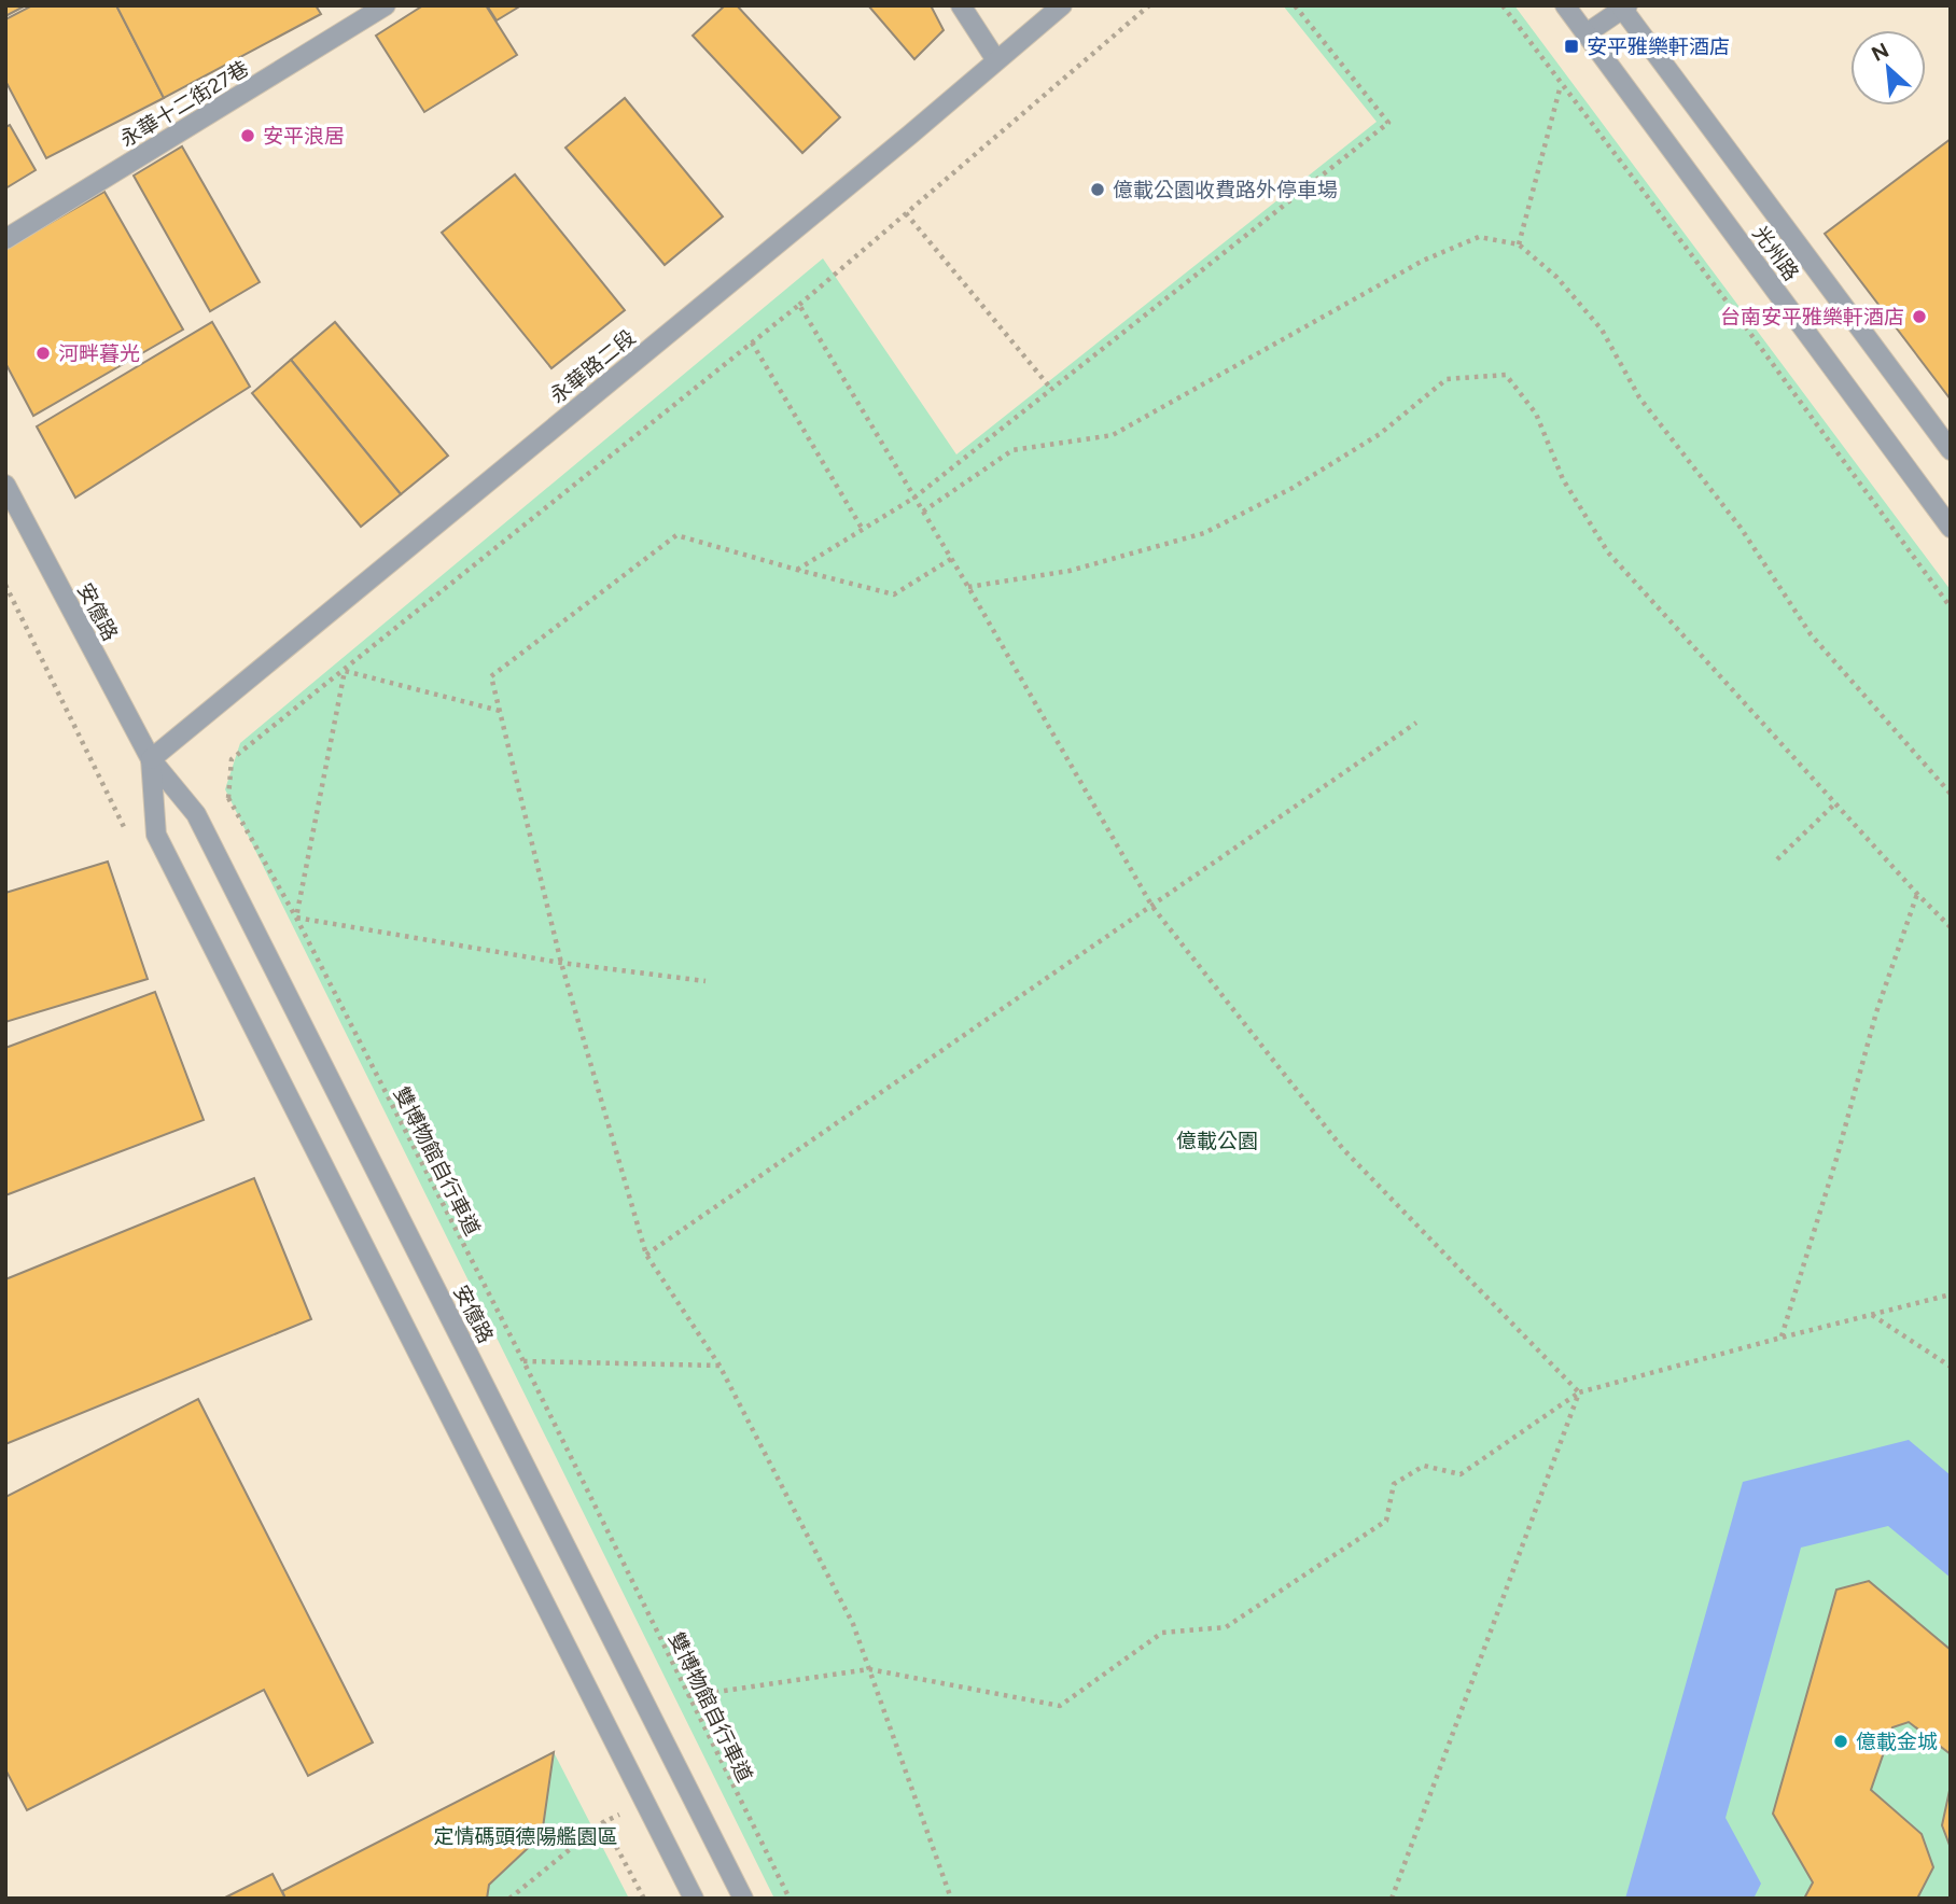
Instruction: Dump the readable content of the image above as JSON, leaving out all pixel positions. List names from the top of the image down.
{
  "streets": {
    "street": [
      "永華十二街27巷",
      "光州路",
      "永華路二段",
      "安億路"
    ],
    "path": ["雙博物館自行車道"]
  },
  "crossings": [
    ["永華路二段", "安億路"]
  ],
  "parks": ["億載公園", "定情碼頭德陽艦園區"],
  "places": {
    "transit": ["安平雅樂軒酒店"],
    "other": [
      "安平浪居",
      "億載公園收費路外停車場",
      "台南安平雅樂軒酒店",
      "河畔暮光",
      "億載金城"
    ]
  },
  "north": "top left"
}
